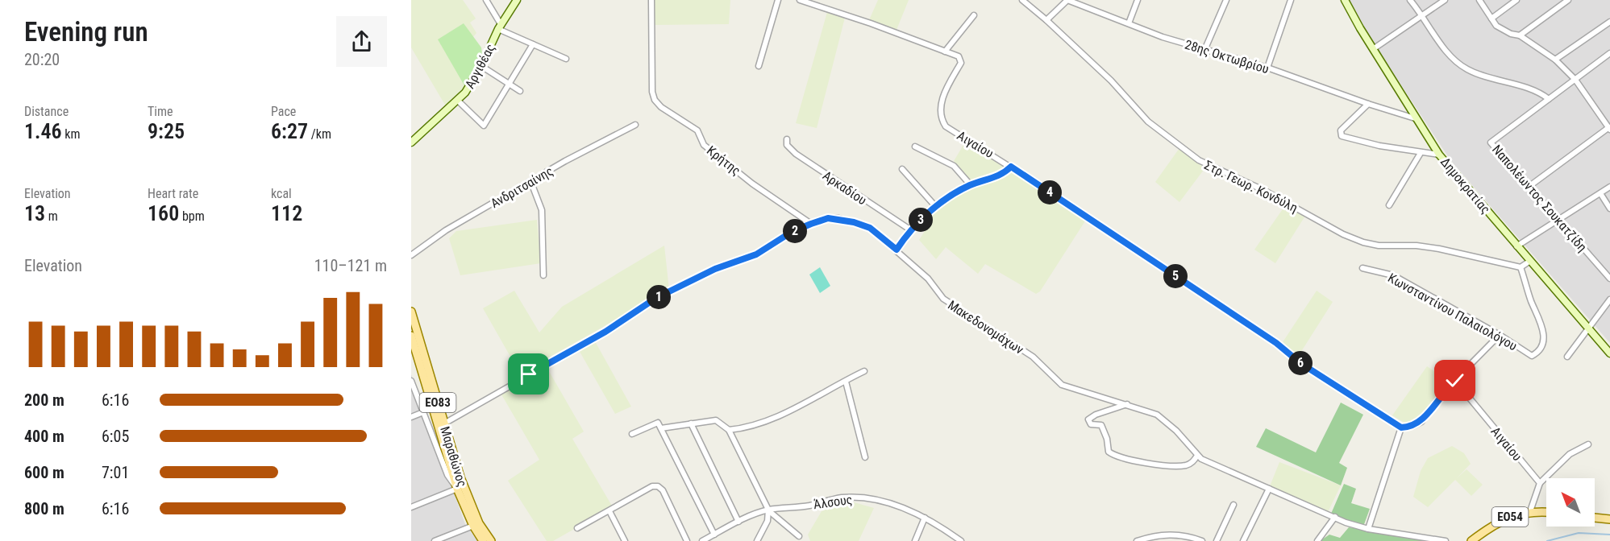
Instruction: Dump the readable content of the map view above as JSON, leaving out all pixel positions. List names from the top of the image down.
{
  "streets": {
    "main road": ["ΕΟ83", "Μαραθώνος", "ΕΟ54"],
    "street": [
      "28ης Οκτωβρίου",
      "Αργιθέας",
      "Αιγαίου",
      "Κρήτης",
      "Δημοκρατίας",
      "Στρ. Γεωρ. Κονδύλη",
      "Ανδριτσαίνης",
      "Αρκαδίου",
      "Ναπολέωντος Σουκατζίδη",
      "Κωνσταντίνου Παλαιολόγου",
      "Μακεδονομάχων",
      "Άλσους"
    ]
  },
  "crossings": [
    ["28ης Οκτωβρίου", "Δημοκρατίας"],
    ["28ης Οκτωβρίου", "Στρ. Γεωρ. Κονδύλη"],
    ["Κρήτης", "Μακεδονομάχων"],
    ["Στρ. Γεωρ. Κονδύλη", "Κωνσταντίνου Παλαιολόγου"],
    ["Μακεδονομάχων", "Μαραθώνος"]
  ],
  "north": "top left",
  "page": {
    "heading": ["Evening run", "20:20"],
    "stats": [
      ["Distance", "1.46 km"],
      ["Time", "9:25"],
      ["Pace", "6:27 /km"],
      ["Elevation", "13 m"],
      ["Heart rate", "160 bpm"],
      ["kcal", "112"]
    ],
    "pins": [
      "4",
      "3",
      "2",
      "5",
      "1",
      "6"
    ],
    "chart": ["Elevation", "110–121 m"],
    "list": [
      {
        "name": "200 m",
        "note": "6:16"
      },
      {
        "name": "400 m",
        "note": "6:05"
      },
      {
        "name": "600 m",
        "note": "7:01"
      },
      {
        "name": "800 m",
        "note": "6:16"
      }
    ]
  }
}
